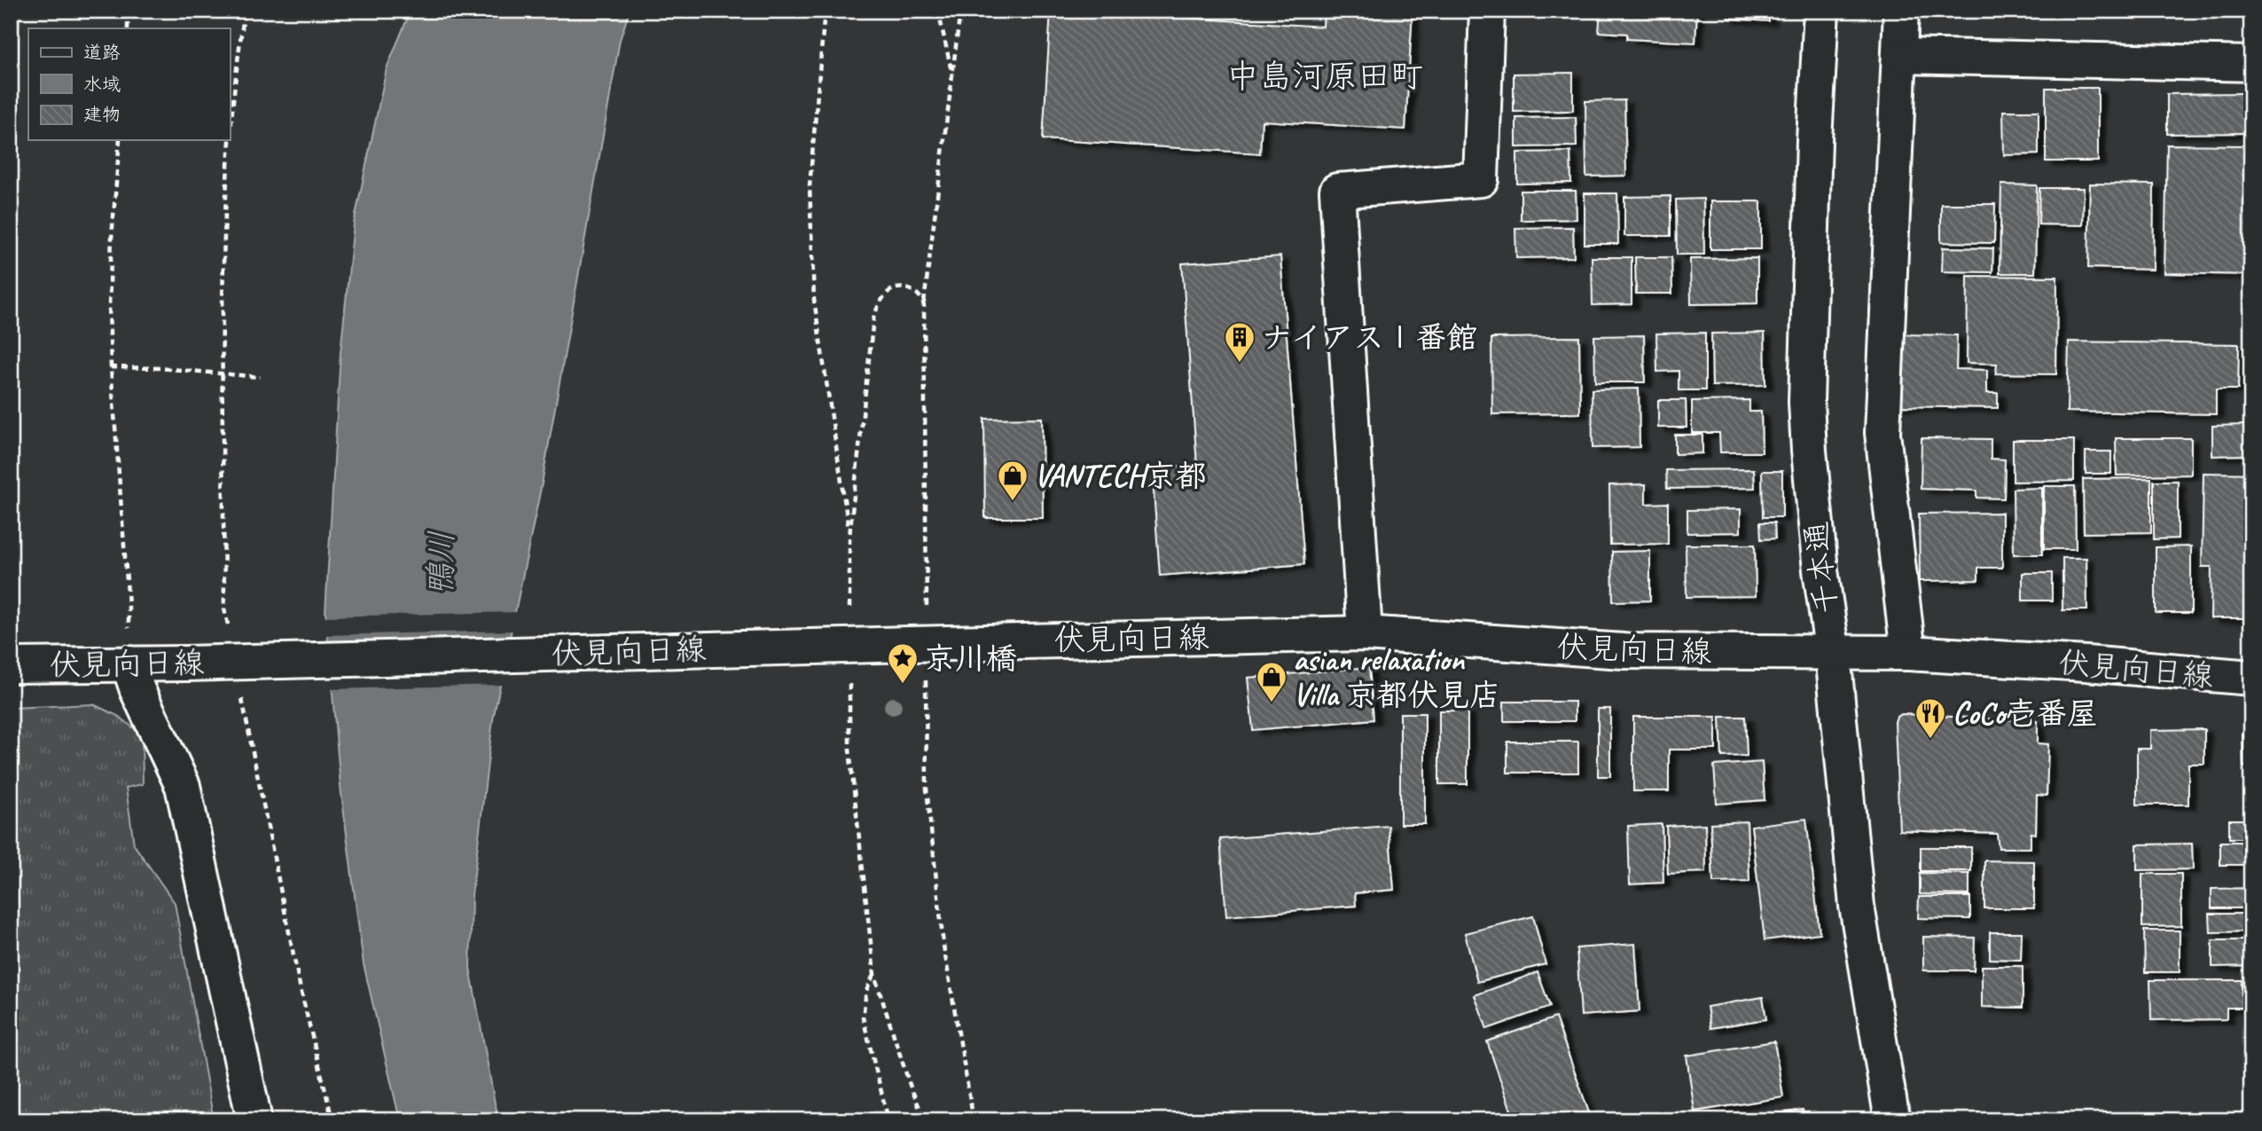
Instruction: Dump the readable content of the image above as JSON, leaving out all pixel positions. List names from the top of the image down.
{
  "streets": {
    "street": ["千本通", "伏見向日線"]
  },
  "crossings": [
    ["千本通", "伏見向日線"]
  ],
  "districts": ["中島河原田町"],
  "water": ["鴨川"],
  "places": {
    "building": ["ナイアスⅠ番館"],
    "shop": ["VANTECH京都", "asian relaxation Villa 京都伏見店"],
    "place": ["京川橋"],
    "restaurant": ["CoCo壱番屋"]
  },
  "legend": ["道路", "水域", "建物"]
}
